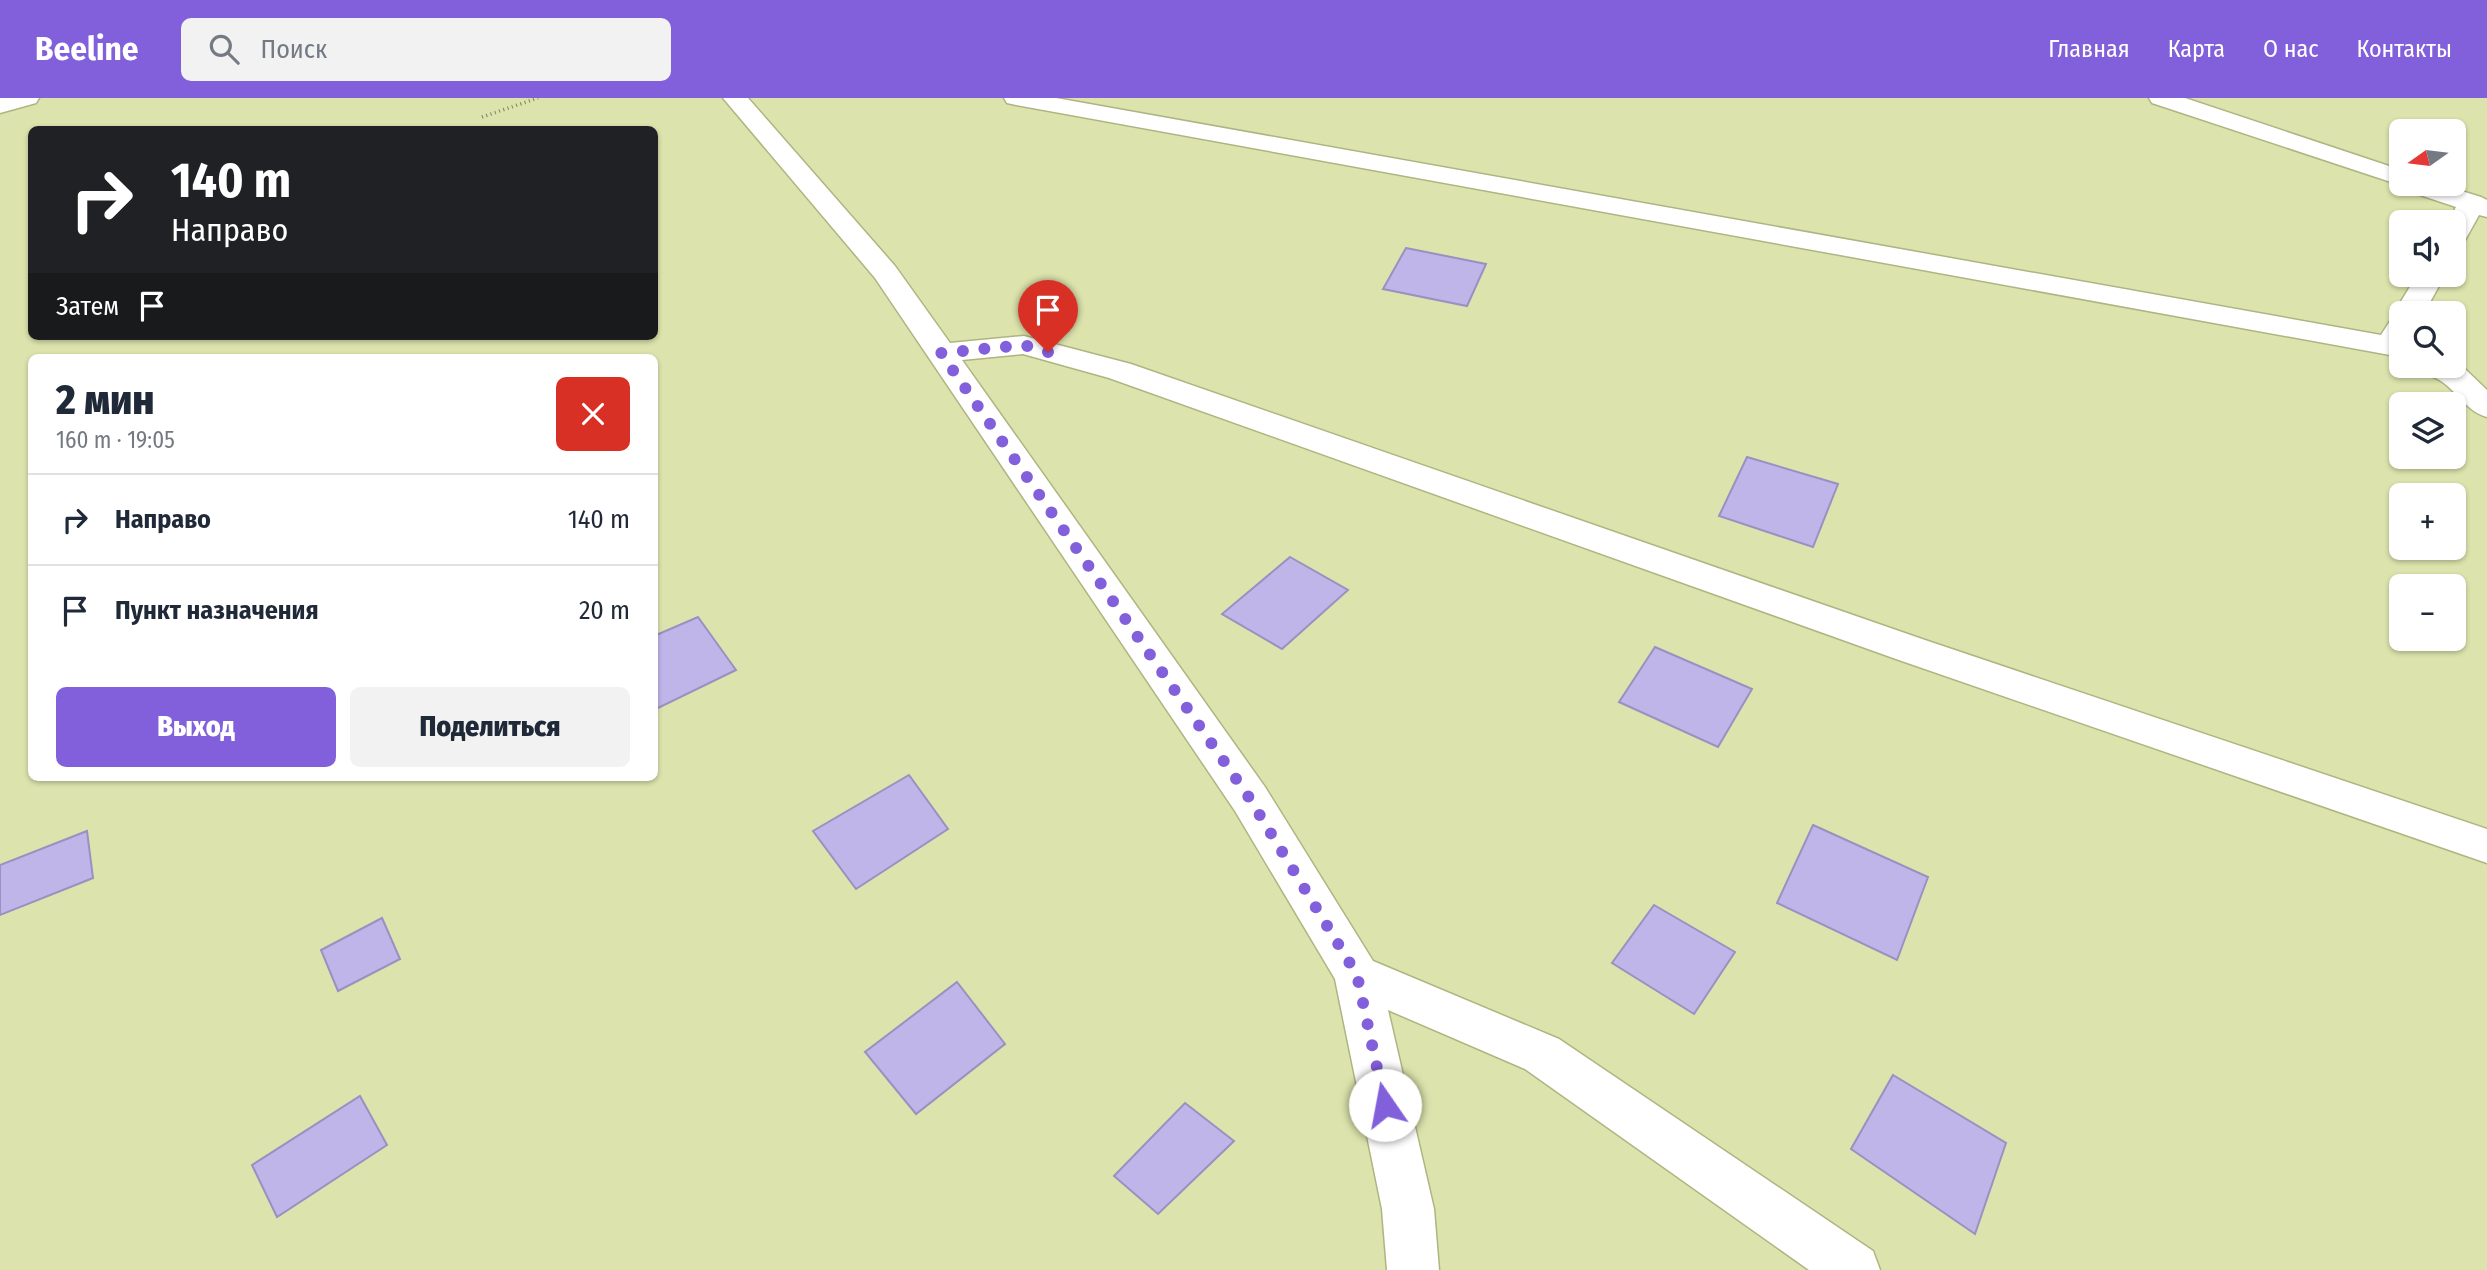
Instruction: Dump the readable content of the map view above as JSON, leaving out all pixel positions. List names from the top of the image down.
{
  "north": "left",
  "page": {
    "header": "Beeline",
    "search": "Поиск",
    "nav": [
      "Главная",
      "Карта",
      "О нас",
      "Контакты"
    ],
    "map_buttons": ["+", "−"],
    "turn": ["140 m", "Направо"],
    "then": "Затем",
    "heading": ["2 мин", "160 m · 19:05"],
    "list": [
      {
        "name": "Направо",
        "value": "140 m"
      },
      {
        "name": "Пункт назначения",
        "value": "20 m"
      }
    ],
    "buttons": ["Выход", "Поделиться"]
  }
}
